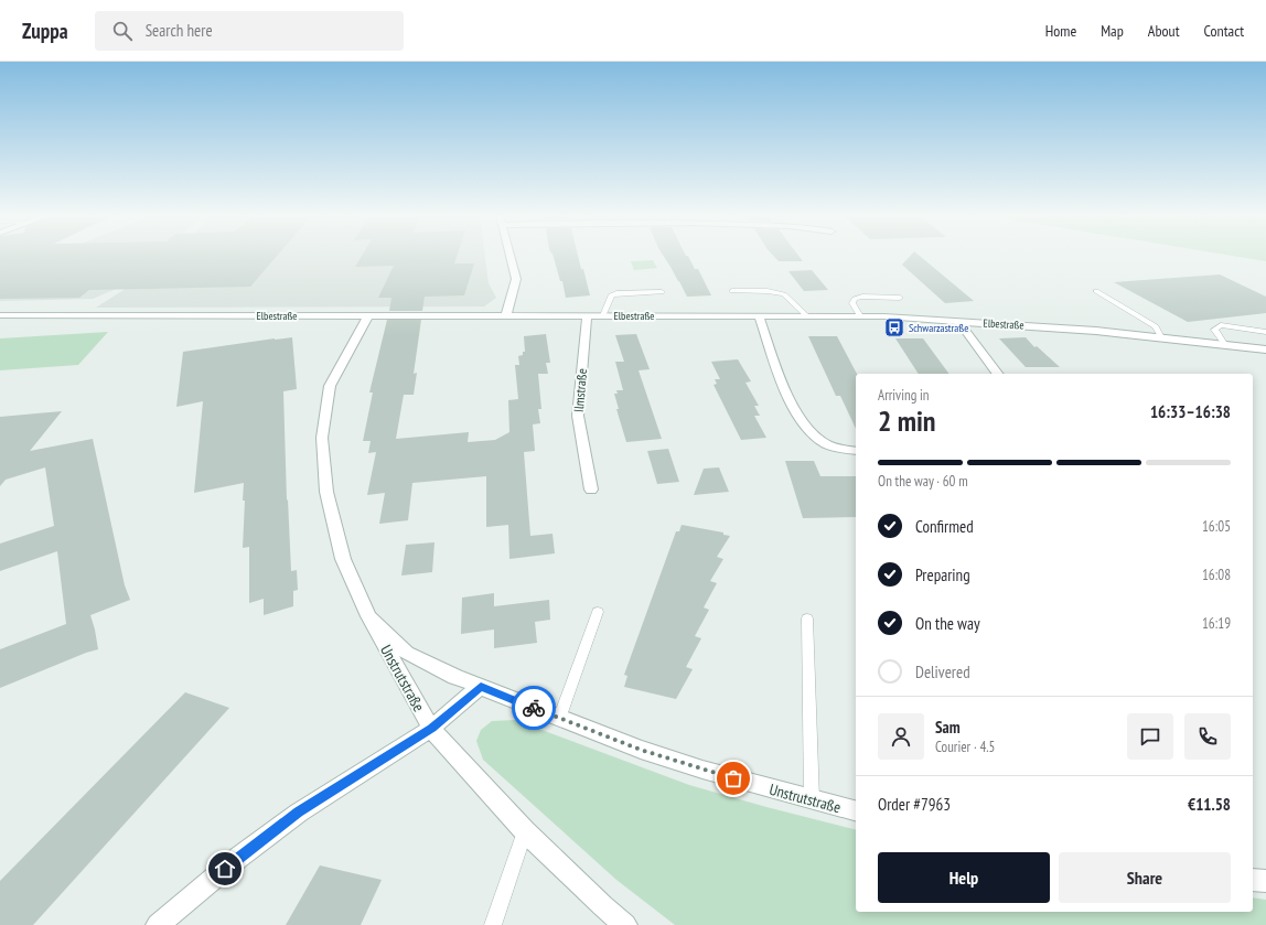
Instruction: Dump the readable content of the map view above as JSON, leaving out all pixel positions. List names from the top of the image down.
{
  "streets": {
    "street": ["Elbestraße", "Ilmstraße", "Unstrutstraße"]
  },
  "crossings": [
    ["Elbestraße", "Ilmstraße"],
    ["Elbestraße", "Unstrutstraße"]
  ],
  "places": {
    "bus stop": ["Schwarzastraße"]
  },
  "page": {
    "header": "Zuppa",
    "search": "Search here",
    "nav": [
      "Home",
      "Map",
      "About",
      "Contact"
    ],
    "heading": ["2 min", "Arriving in", "16:33–16:38"],
    "panel": [
      "Sam",
      "Courier · 4.5",
      "Order #7963",
      "€11.58"
    ],
    "bar": "On the way · 60 m",
    "list": [
      ["Confirmed", "16:05"],
      ["Preparing", "16:08"],
      ["On the way", "16:19"],
      "Delivered"
    ],
    "buttons": ["Help", "Share"]
  }
}
